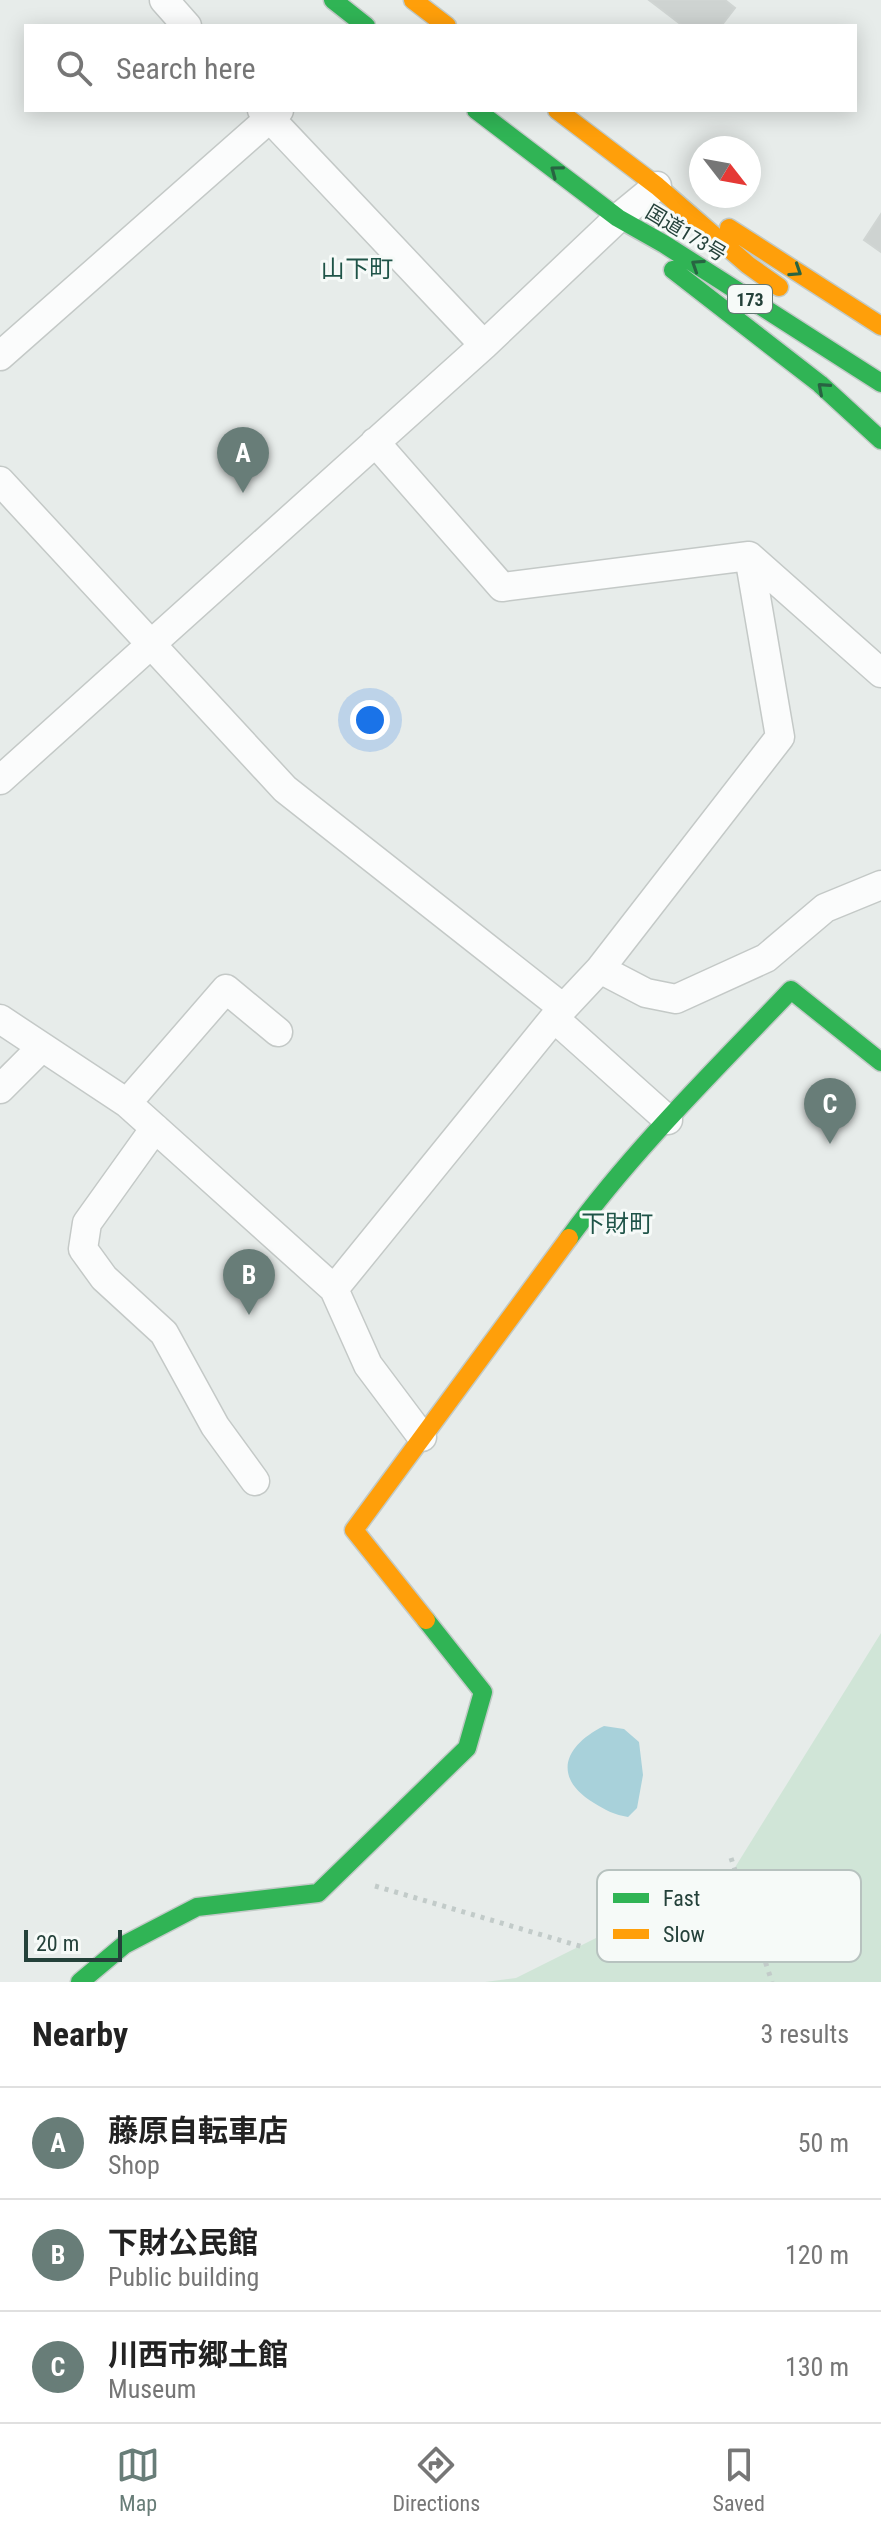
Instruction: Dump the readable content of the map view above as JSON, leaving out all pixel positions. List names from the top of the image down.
{
  "streets": {
    "main road": ["国道173号", "173"]
  },
  "districts": ["山下町", "下財町"],
  "legend": ["Fast", "Slow"],
  "scale_bar": "20 m",
  "north": "bottom right",
  "page": {
    "search": "Search here",
    "pins": ["A", "C", "B"],
    "scale": "20 m",
    "heading": ["Nearby", "3 results"],
    "list": [
      {
        "mark": "A",
        "name": "藤原自転車店",
        "note": "Shop",
        "value": "50 m"
      },
      {
        "mark": "B",
        "name": "下財公民館",
        "note": "Public building",
        "value": "120 m"
      },
      {
        "mark": "C",
        "name": "川西市郷土館",
        "note": "Museum",
        "value": "130 m"
      }
    ],
    "nav": ["Map", "Directions", "Saved"]
  }
}
